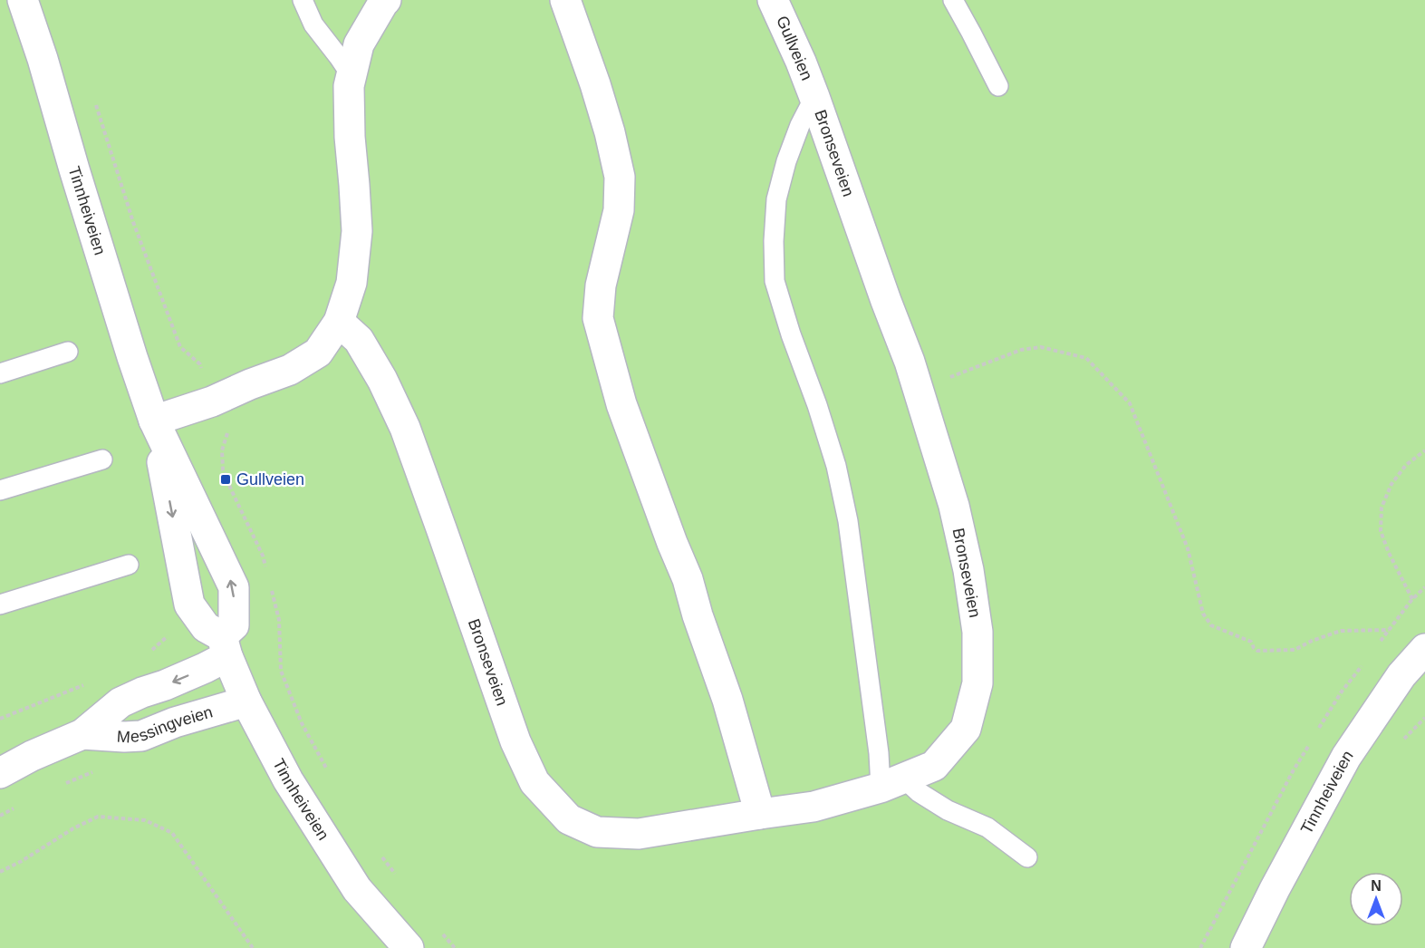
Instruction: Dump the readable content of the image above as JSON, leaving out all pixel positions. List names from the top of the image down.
{
  "streets": {
    "street": [
      "Gullveien",
      "Bronseveien",
      "Tinnheiveien",
      "Messingveien"
    ]
  },
  "crossings": [
    ["Gullveien", "Bronseveien"],
    ["Tinnheiveien", "Messingveien"]
  ],
  "places": {
    "transit": ["Gullveien"]
  },
  "north": "top"
}
